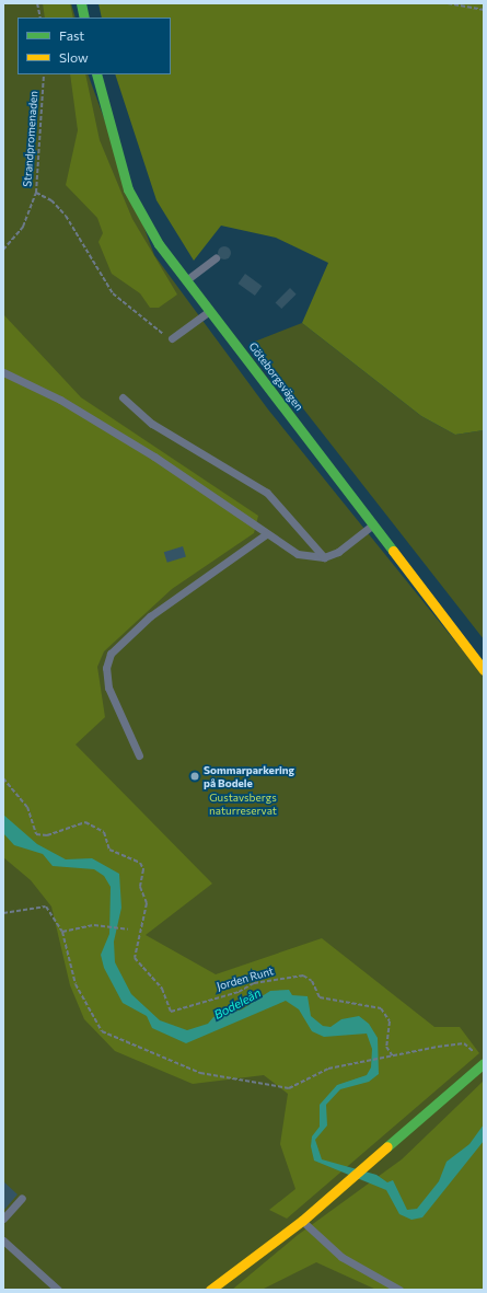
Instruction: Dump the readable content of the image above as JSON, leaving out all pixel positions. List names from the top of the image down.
{
  "streets": {
    "street": ["Göteborgsvägen"],
    "path": ["Strandpromenaden", "Jorden Runt"]
  },
  "water": ["Bodeleån"],
  "parks": ["Gustavsbergs naturreservat"],
  "places": ["Sommarparkering på Bodele"],
  "legend": ["Fast", "Slow"]
}
